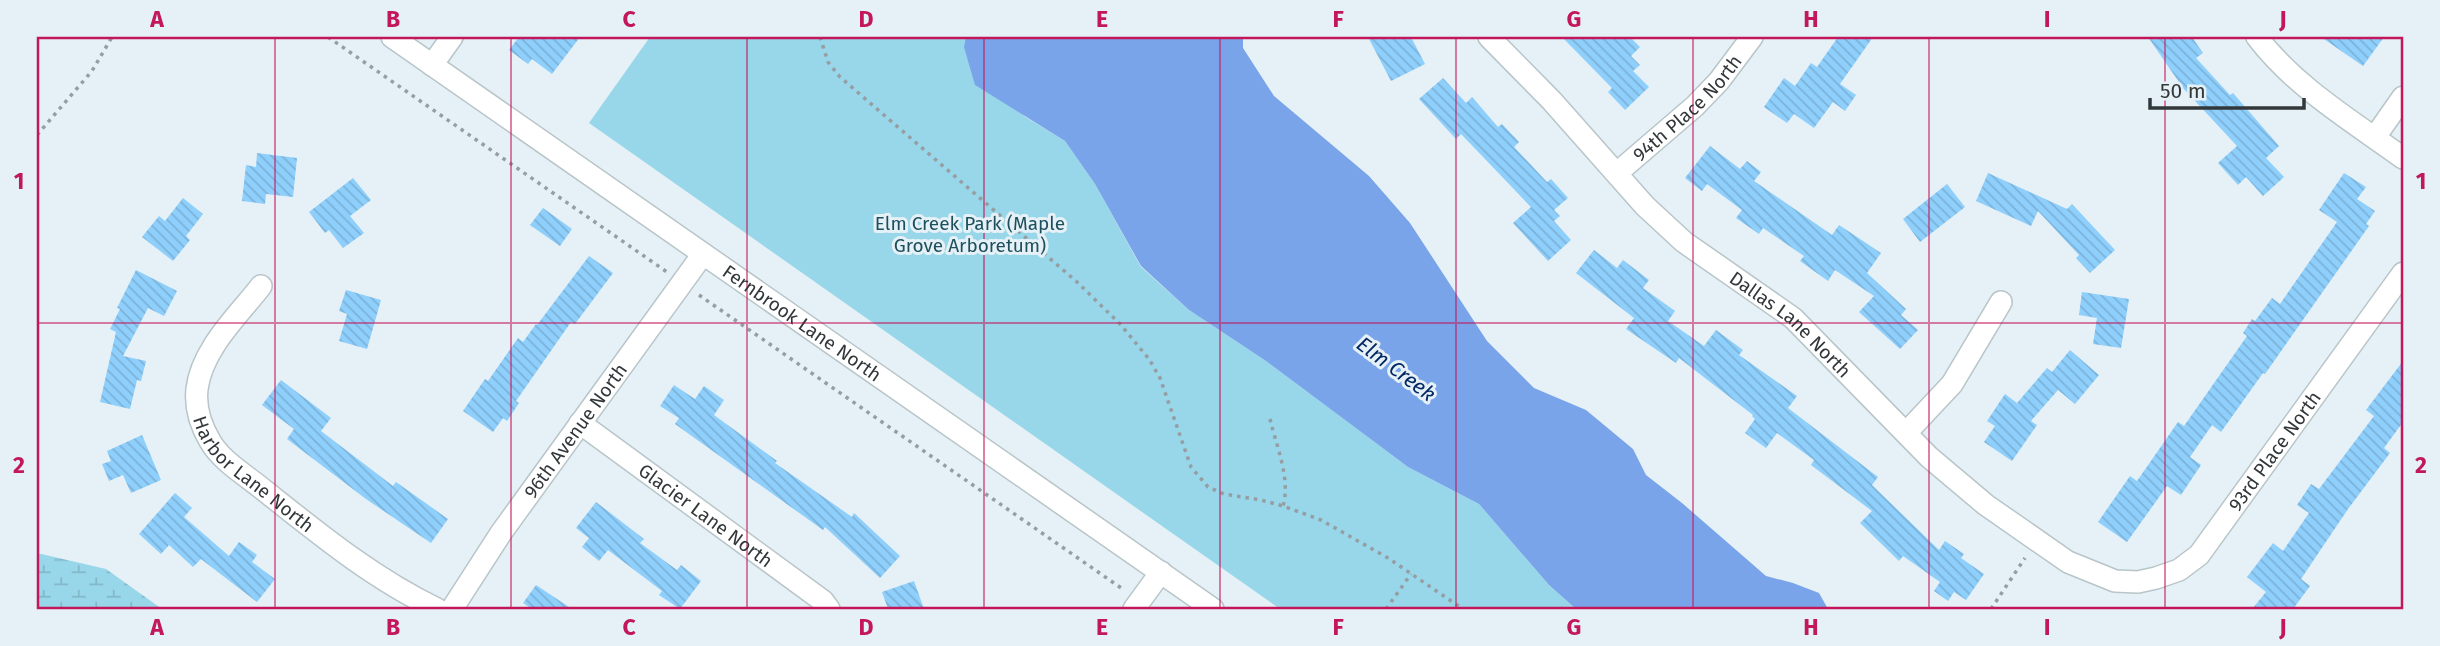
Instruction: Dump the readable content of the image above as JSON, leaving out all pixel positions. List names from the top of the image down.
{
  "streets": {
    "street": [
      "94th Place North",
      "Fernbrook Lane North",
      "Dallas Lane North",
      "96th Avenue North",
      "93rd Place North",
      "Harbor Lane North",
      "Glacier Lane North"
    ]
  },
  "crossings": [
    ["94th Place North", "Dallas Lane North"],
    ["Fernbrook Lane North", "96th Avenue North"],
    ["Dallas Lane North", "93rd Place North"],
    ["96th Avenue North", "Glacier Lane North"]
  ],
  "water": ["Elm Creek"],
  "parks": ["Elm Creek Park (Maple Grove Arboretum)"],
  "scale_bar": "50 m",
  "grid": {
    "columns": [
      "A",
      "B",
      "C",
      "D",
      "E",
      "F",
      "G",
      "H",
      "I",
      "J"
    ],
    "rows": ["1", "2"]
  }
}
